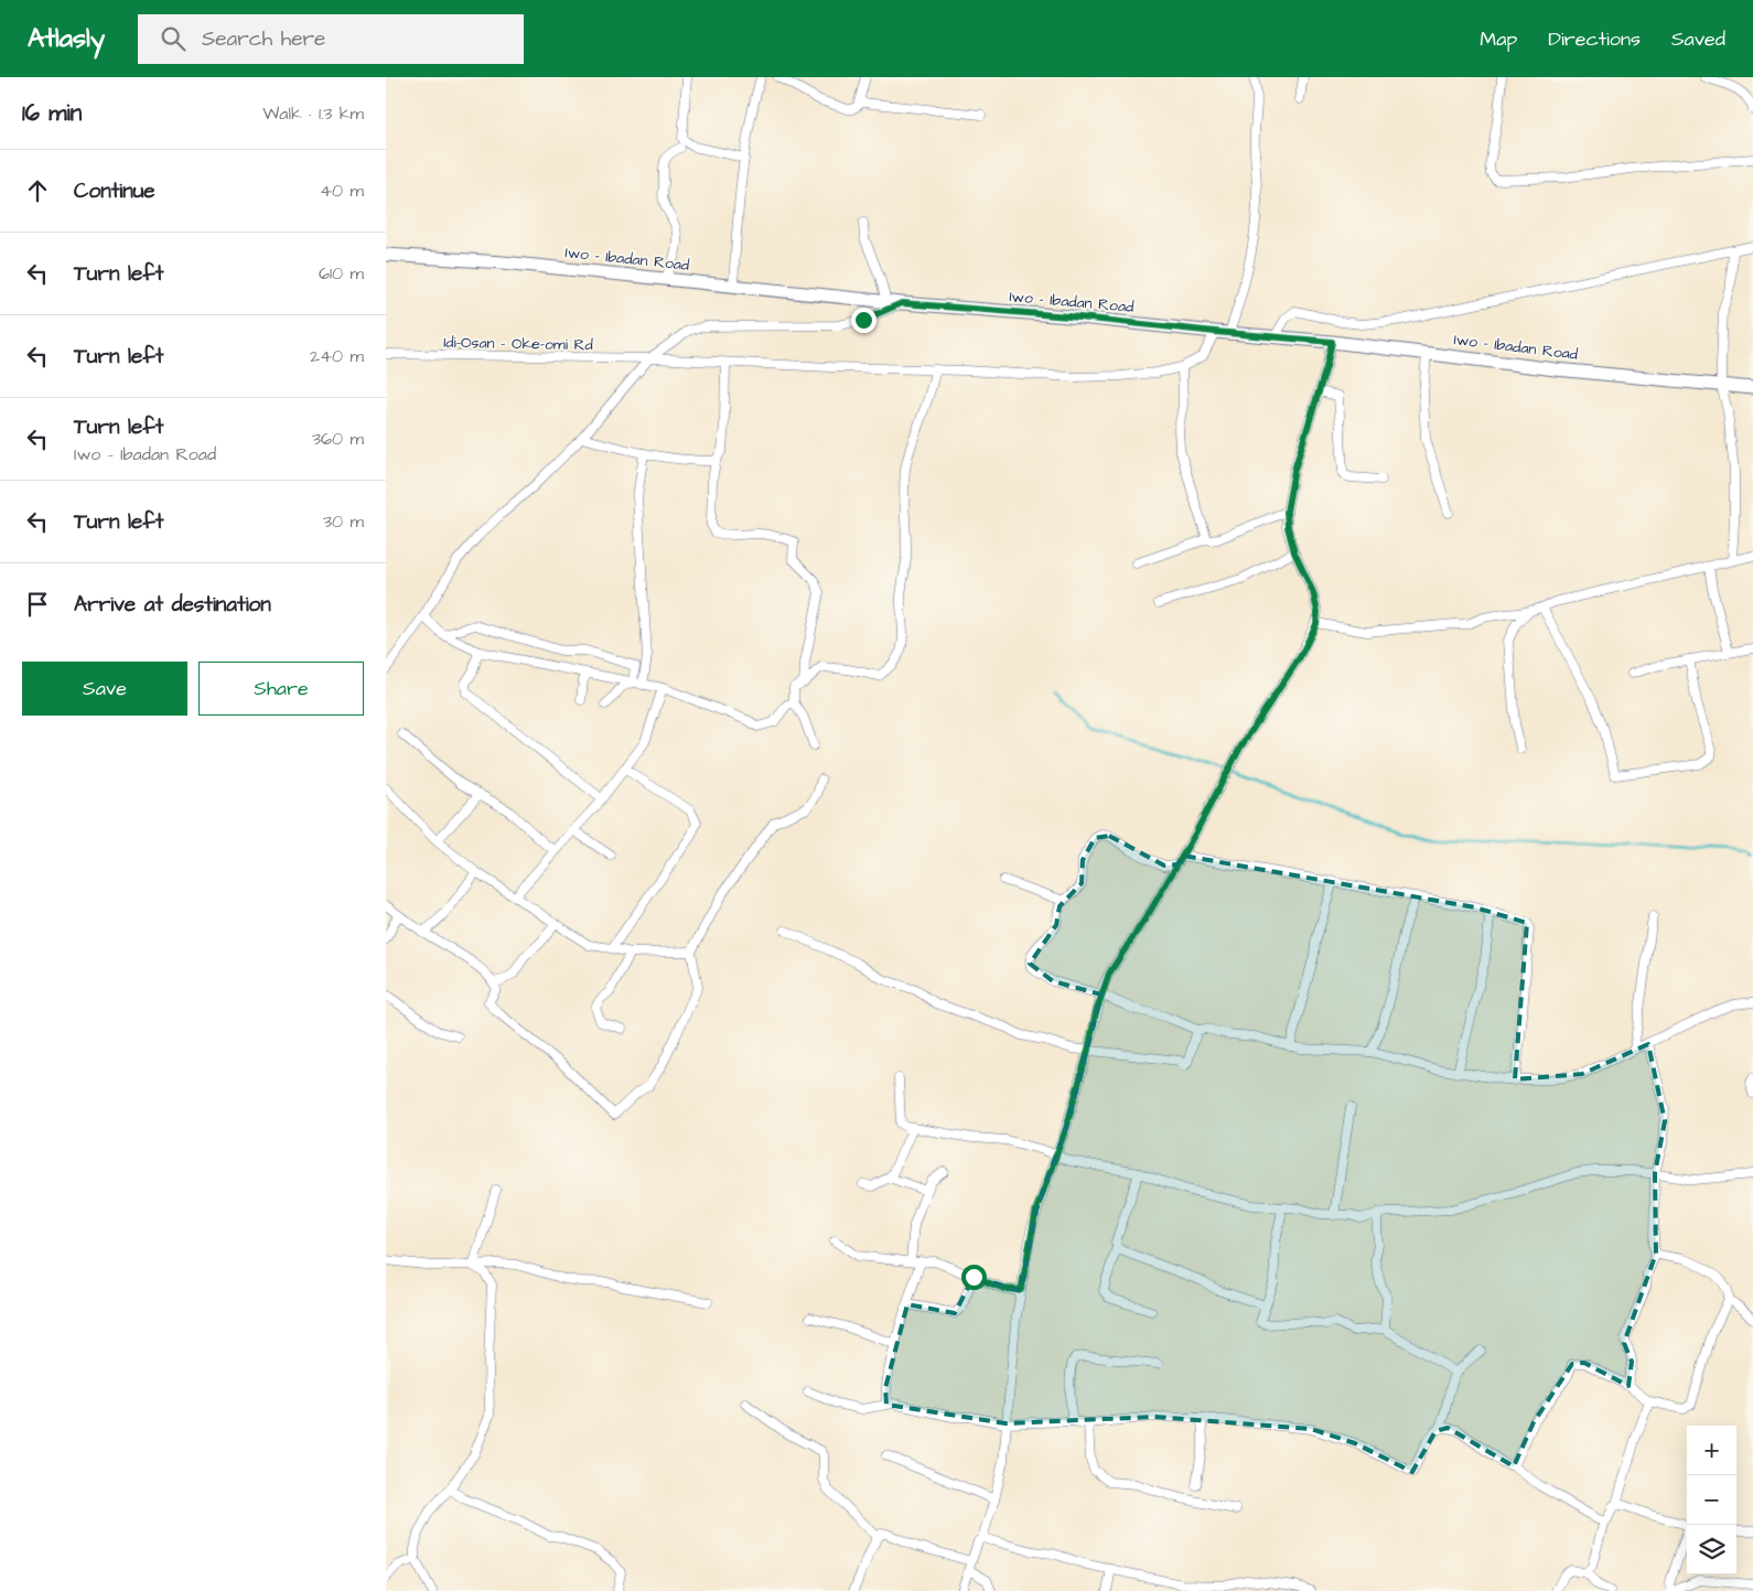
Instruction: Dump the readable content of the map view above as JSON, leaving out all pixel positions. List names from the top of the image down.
{
  "streets": {
    "main road": ["Iwo - Ibadan Road"],
    "street": ["Idi-Osan - Oke-omi Rd"]
  },
  "page": {
    "header": "Atlasly",
    "search": "Search here",
    "nav": ["Map", "Directions", "Saved"],
    "heading": ["16 min", "Walk · 1.3 km"],
    "list": [
      ["Continue", "40 m"],
      ["Turn left", "610 m"],
      ["Turn left", "240 m"],
      ["Turn left", "Iwo - Ibadan Road", "360 m"],
      ["Turn left", "30 m"],
      "Arrive at destination"
    ],
    "buttons": ["Save", "Share"],
    "map_buttons": ["+", "−"]
  }
}
